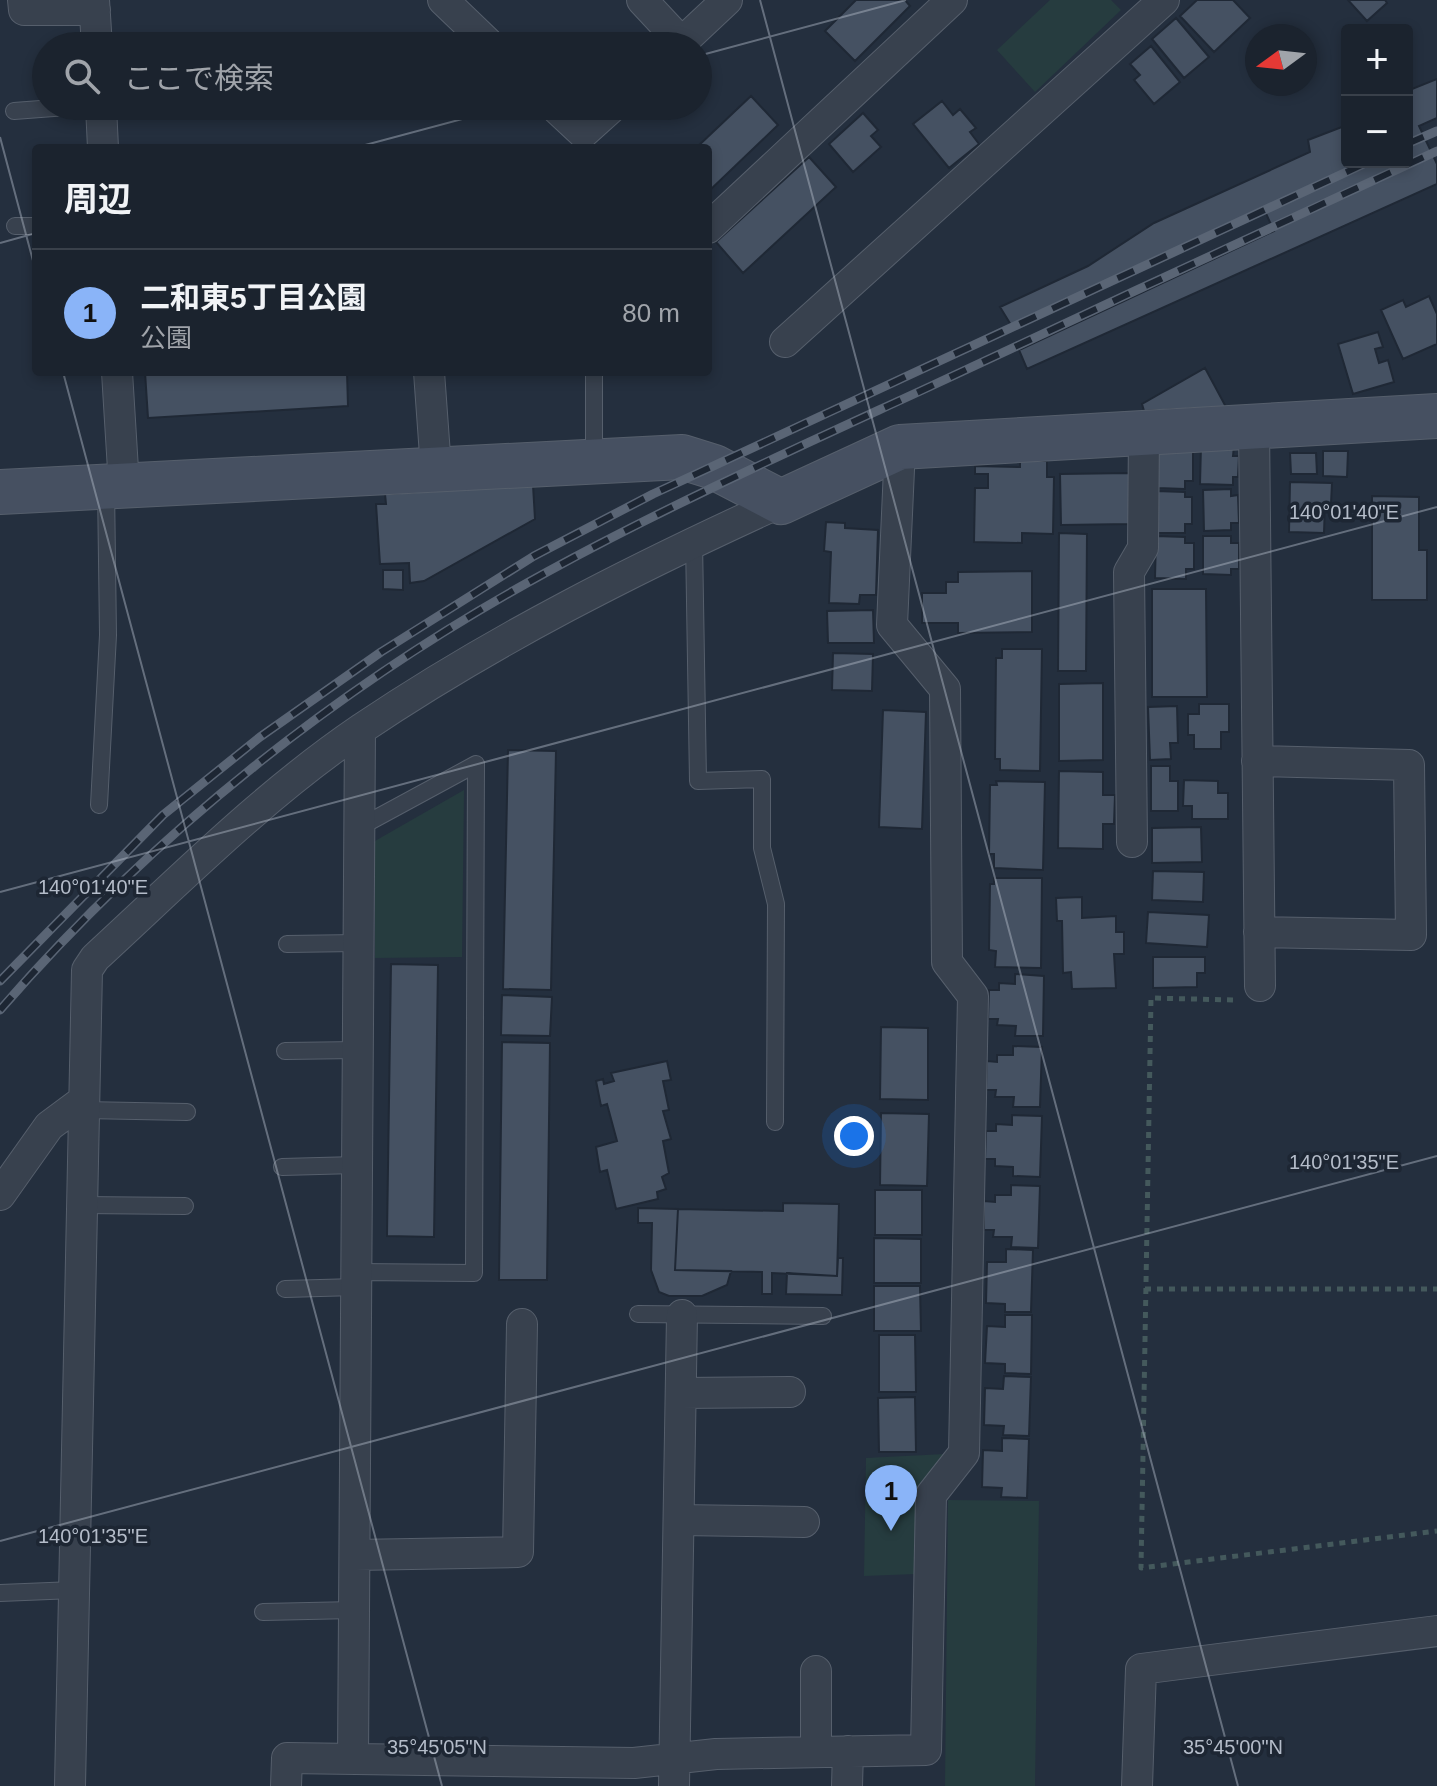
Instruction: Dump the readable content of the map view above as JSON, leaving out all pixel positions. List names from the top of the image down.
{
  "north": "left",
  "page": {
    "map_buttons": ["+", "−"],
    "search": "ここで検索",
    "heading": "周辺",
    "list": [
      {
        "mark": "1",
        "name": "二和東5丁目公園",
        "note": "公園",
        "value": "80 m"
      }
    ],
    "pins": "1"
  },
  "coordinates": [
    "140°01'40\"E",
    "140°01'35\"E",
    "35°45'05\"N",
    "35°45'00\"N"
  ]
}
